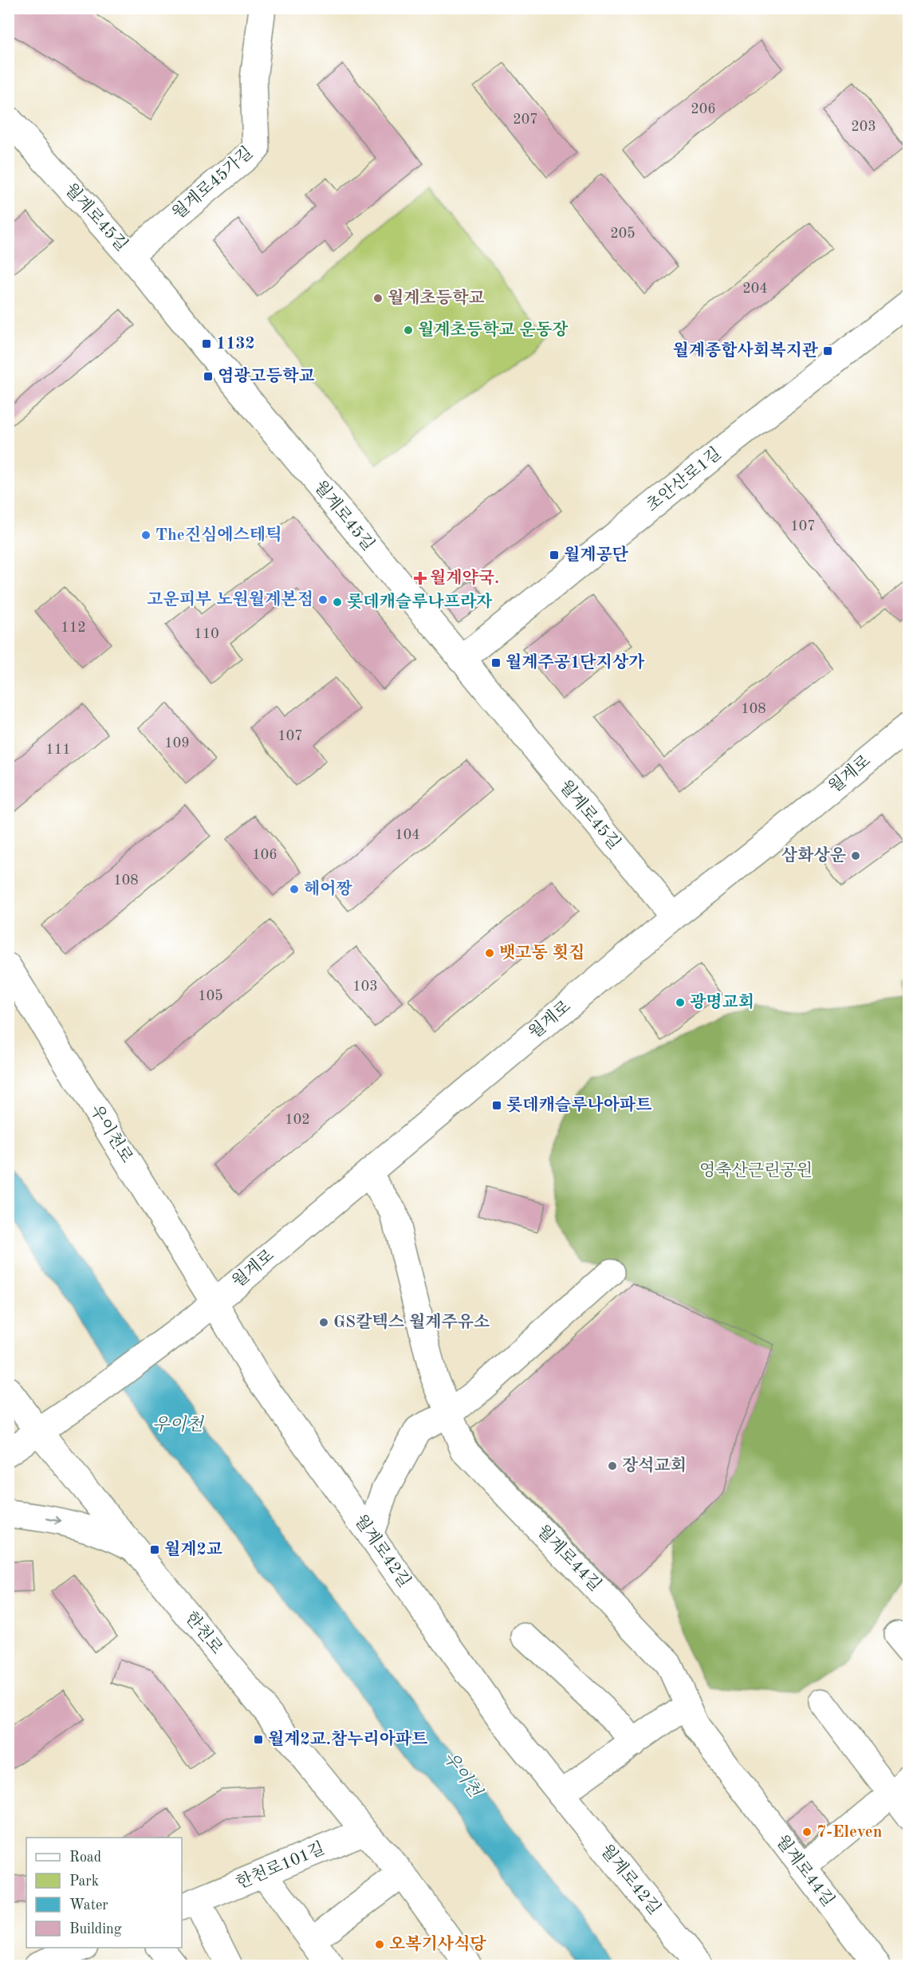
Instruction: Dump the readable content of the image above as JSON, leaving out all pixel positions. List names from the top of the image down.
{
  "streets": {
    "street": [
      "월계로45가길",
      "월계로45길",
      "초안산로1길",
      "월계로",
      "우이천로",
      "월계로42길",
      "월계로44길",
      "한천로",
      "한천로101길"
    ]
  },
  "crossings": [
    ["월계로45가길", "월계로45길"],
    ["월계로45길", "초안산로1길"],
    ["월계로45길", "월계로"],
    ["월계로", "우이천로"],
    ["월계로", "월계로42길"],
    ["월계로", "월계로44길"],
    ["월계로", "한천로"],
    ["우이천로", "월계로42길"],
    ["한천로", "한천로101길"]
  ],
  "water": ["우이천"],
  "parks": ["영축산근린공원"],
  "places": {
    "other": [
      "월계초등학교",
      "월계초등학교 운동장",
      "The진심에스테틱",
      "고운피부 노원월계본점",
      "롯데캐슬루나프라자",
      "삼화상운",
      "헤어짱",
      "뱃고동 횟집",
      "광명교회",
      "GS칼텍스 월계주유소",
      "장석교회",
      "7-Eleven",
      "오복기사식당"
    ],
    "transit": [
      "1132",
      "월계종합사회복지관",
      "염광고등학교",
      "월계공단",
      "월계주공1단지상가",
      "롯데캐슬루나아파트",
      "월계2교",
      "월계2교.참누리아파트"
    ],
    "health": ["월계약국."]
  },
  "house_numbers": [
    "206",
    "207",
    "203",
    "205",
    "204",
    "107",
    "112",
    "110",
    "108",
    "107",
    "109",
    "111",
    "104",
    "106",
    "108",
    "103",
    "105",
    "102"
  ],
  "legend": [
    "Road",
    "Park",
    "Water",
    "Building"
  ]
}
